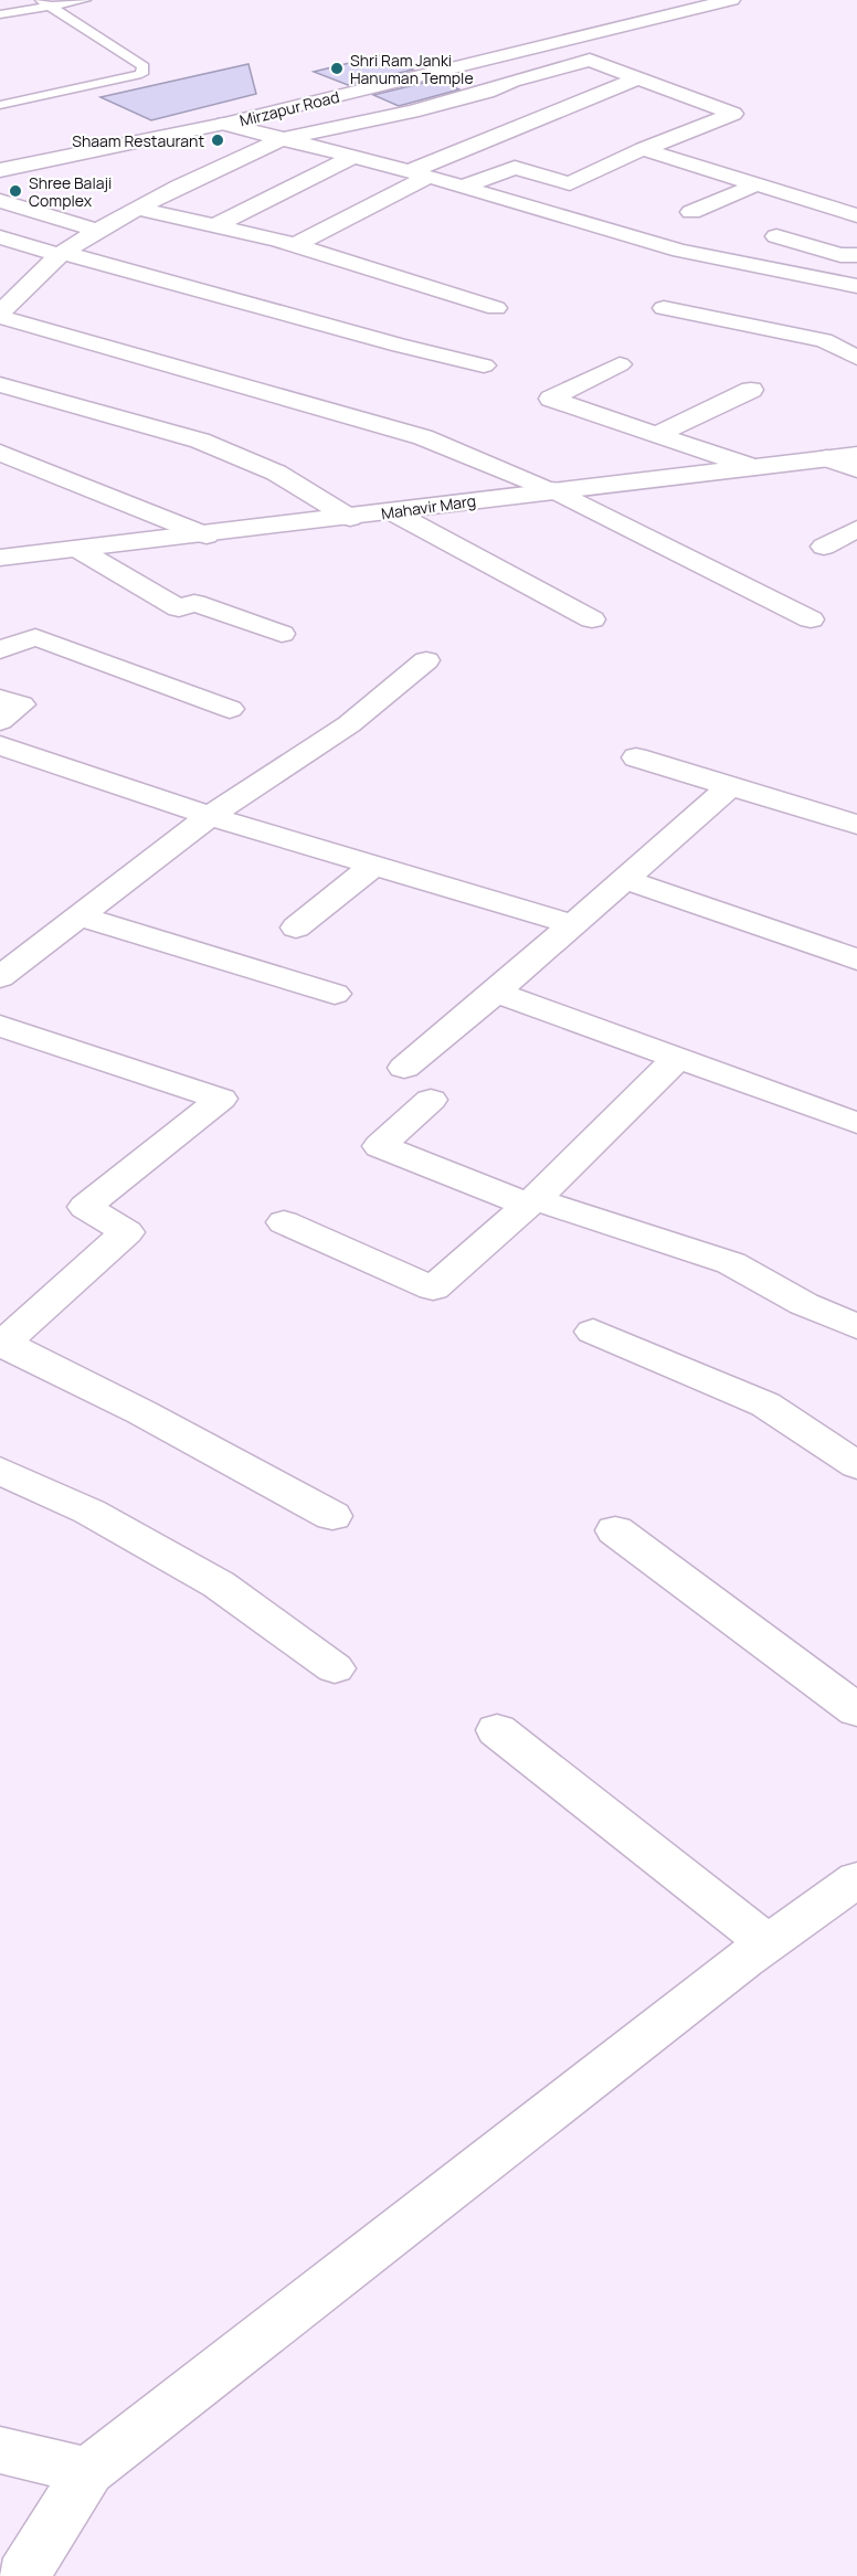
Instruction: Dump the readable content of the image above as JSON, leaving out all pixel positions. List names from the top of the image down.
{
  "streets": {
    "main road": ["Mirzapur Road", "Mahavir Marg"]
  },
  "places": ["Shri Ram Janki Hanuman Temple", "Shaam Restaurant", "Shree Balaji Complex"]
}
